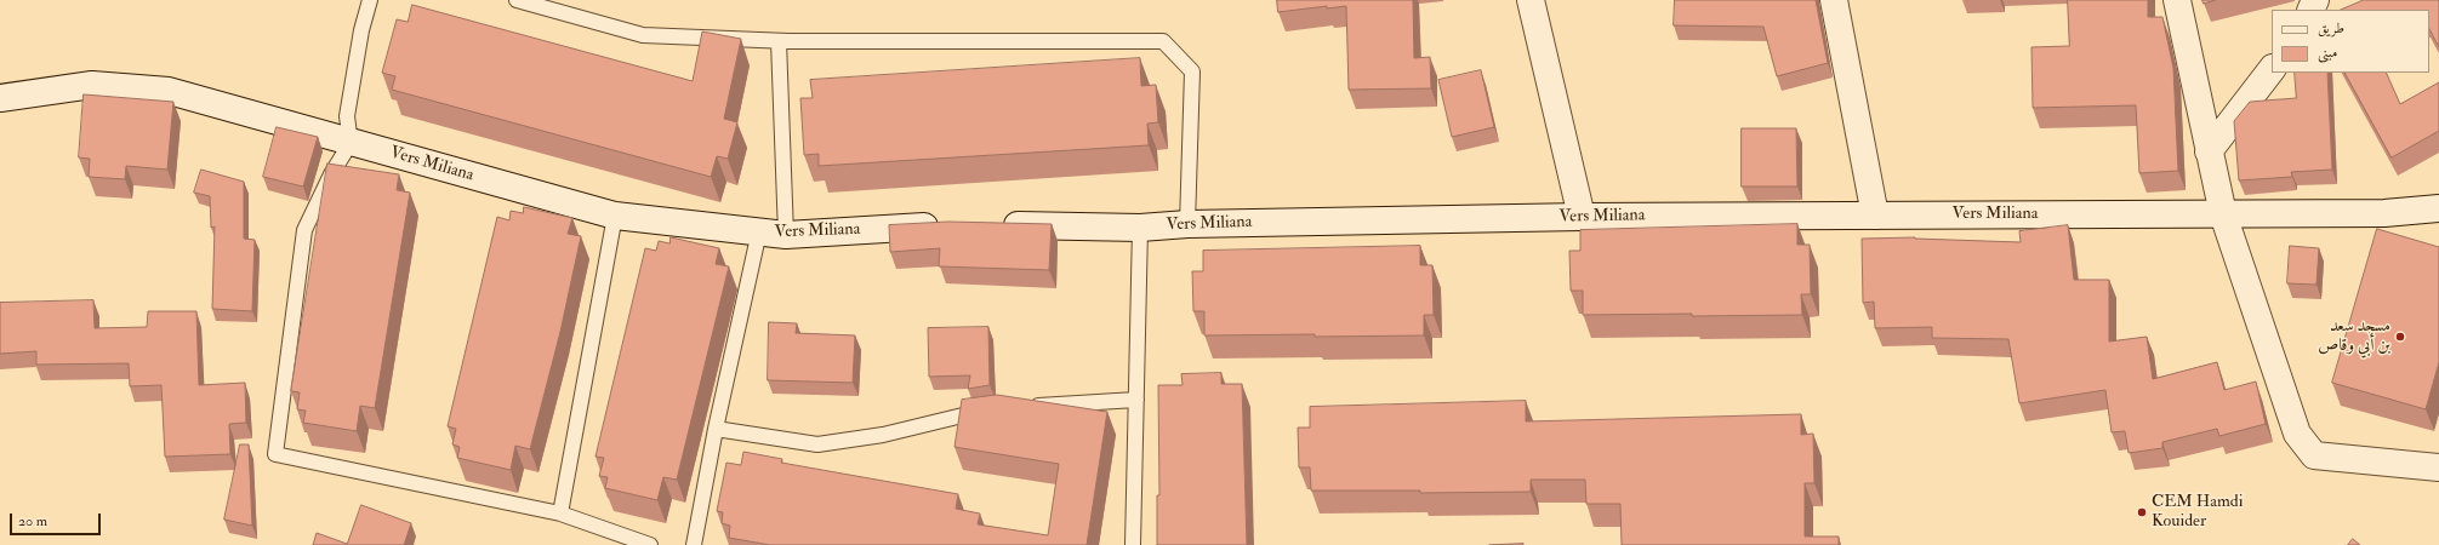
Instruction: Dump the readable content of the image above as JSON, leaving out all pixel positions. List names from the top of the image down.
{
  "streets": {
    "main road": ["Vers Miliana"]
  },
  "places": ["مسجد سعد بن أبي وقاص", "CEM Hamdi Kouider"],
  "legend": ["طريق", "مبنى"],
  "scale_bar": "20 m"
}
